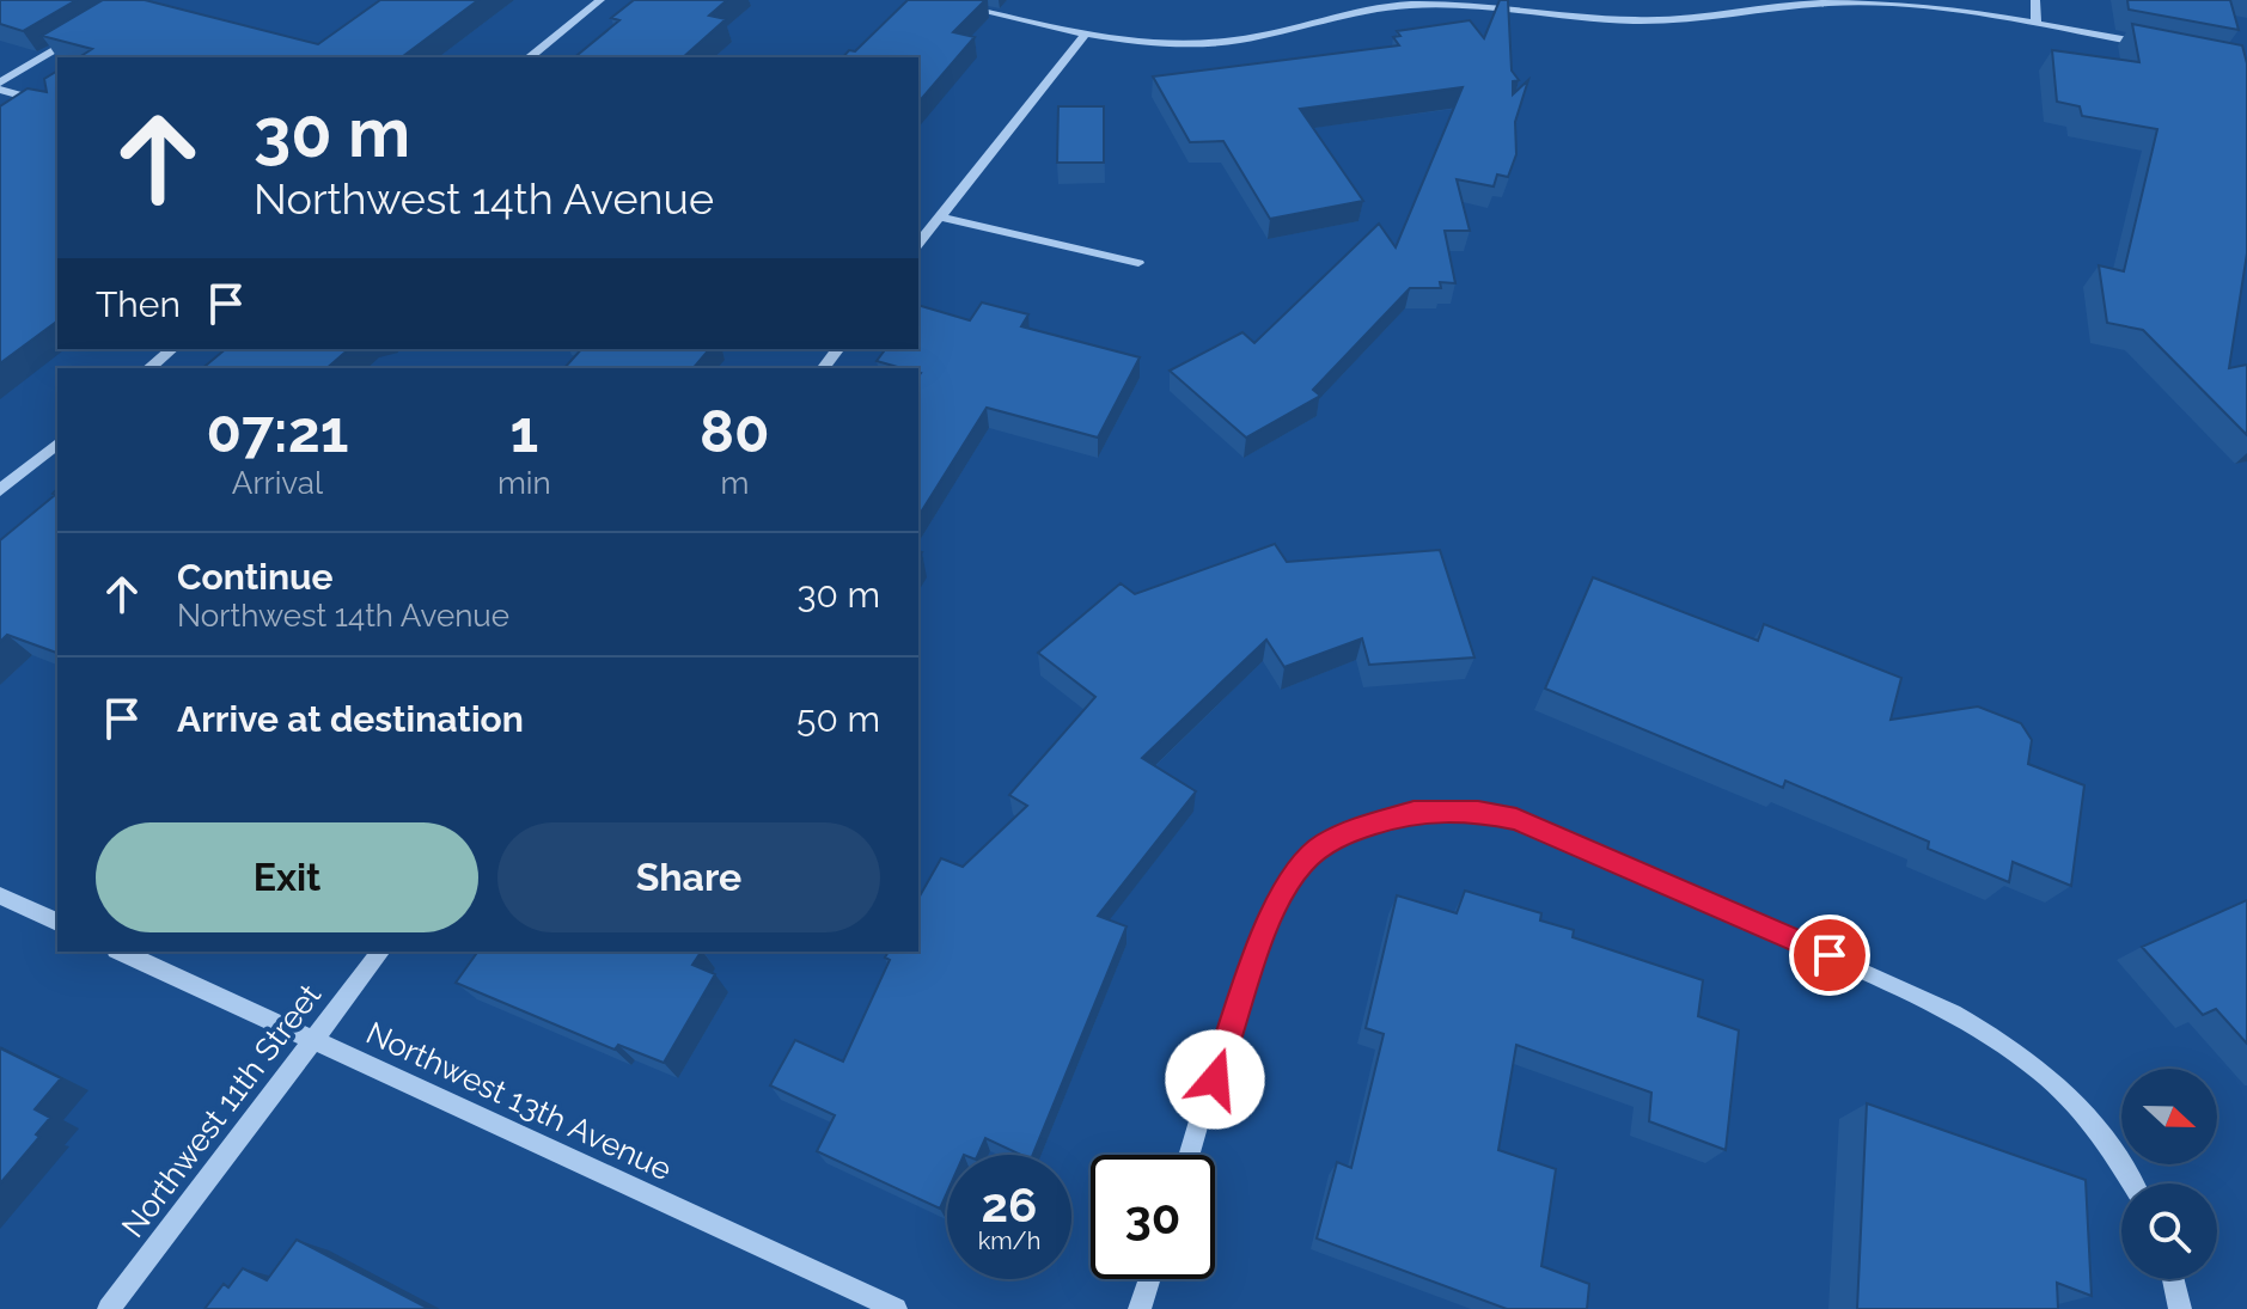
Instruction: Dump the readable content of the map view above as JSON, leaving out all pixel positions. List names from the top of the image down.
{
  "streets": {
    "street": ["Northwest 13th Avenue", "Northwest 11th Street"]
  },
  "crossings": [
    ["Northwest 13th Avenue", "Northwest 11th Street"]
  ],
  "north": "right",
  "page": {
    "turn": ["30 m", "Northwest 14th Avenue"],
    "then": "Then",
    "eta": [
      "07:21",
      "Arrival",
      "1",
      "min",
      "80",
      "m"
    ],
    "list": [
      {
        "name": "Continue",
        "note": "Northwest 14th Avenue",
        "value": "30 m"
      },
      {
        "name": "Arrive at destination",
        "value": "50 m"
      }
    ],
    "buttons": ["Exit", "Share"],
    "speed": "26 km/h",
    "limit": "30"
  }
}
